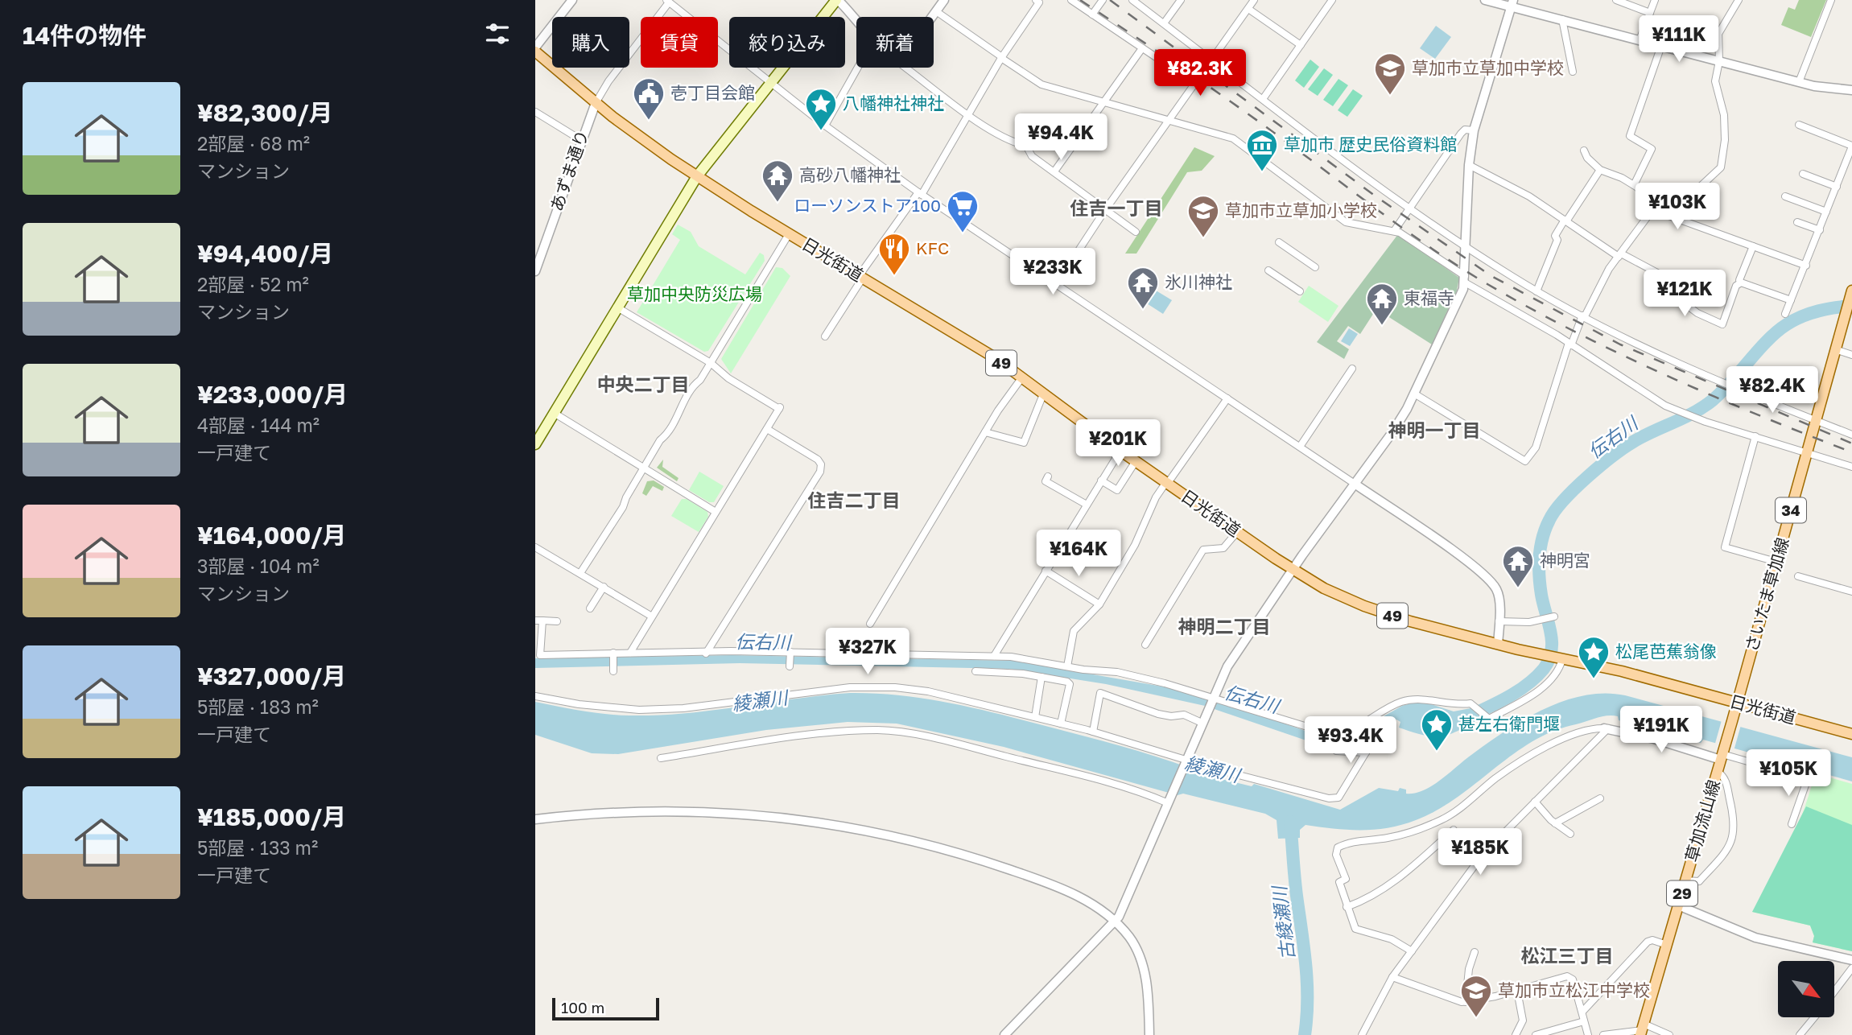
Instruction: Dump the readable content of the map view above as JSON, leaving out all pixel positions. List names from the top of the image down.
{
  "streets": {
    "main road": [
      "日光街道",
      "49",
      "34",
      "さいたま草加線",
      "草加流山線",
      "29"
    ],
    "street": ["あずま通り"]
  },
  "crossings": [
    ["あずま通り", "日光街道"],
    ["日光街道", "さいたま草加線"],
    ["日光街道", "草加流山線"],
    ["さいたま草加線", "草加流山線"]
  ],
  "districts": [
    "住吉一丁目",
    "中央二丁目",
    "神明一丁目",
    "住吉二丁目",
    "神明二丁目",
    "松江三丁目"
  ],
  "water": ["伝右川", "綾瀬川", "古綾瀬川"],
  "parks": ["草加中央防災広場"],
  "places": {
    "school or university": ["草加市立草加中学校", "草加市立草加小学校", "草加市立松江中学校"],
    "public building": ["壱丁目会館"],
    "place": ["八幡神社神社", "松尾芭蕉翁像", "甚左右衛門堰"],
    "museum": ["草加市 歴史民俗資料館"],
    "temple": [
      "高砂八幡神社",
      "氷川神社",
      "東福寺",
      "神明宮"
    ],
    "supermarket": ["ローソンストア100"],
    "restaurant": ["KFC"]
  },
  "scale_bar": "100 m",
  "north": "bottom right",
  "page": {
    "heading": "14件の物件",
    "price": [
      "¥111K",
      "¥82.3K",
      "¥94.4K",
      "¥103K",
      "¥233K",
      "¥121K",
      "¥82.4K",
      "¥201K",
      "¥164K",
      "¥327K",
      "¥191K",
      "¥93.4K",
      "¥105K",
      "¥185K"
    ],
    "chip": [
      "購入",
      "賃貸",
      "絞り込み",
      "新着"
    ],
    "list": [
      {
        "name": "¥82,300/月",
        "note": "2部屋 · 68 m² · マンション"
      },
      {
        "name": "¥94,400/月",
        "note": "2部屋 · 52 m² · マンション"
      },
      {
        "name": "¥233,000/月",
        "note": "4部屋 · 144 m² · 一戸建て"
      },
      {
        "name": "¥164,000/月",
        "note": "3部屋 · 104 m² · マンション"
      },
      {
        "name": "¥327,000/月",
        "note": "5部屋 · 183 m² · 一戸建て"
      },
      {
        "name": "¥185,000/月",
        "note": "5部屋 · 133 m² · 一戸建て"
      }
    ],
    "scale": "100 m"
  }
}
